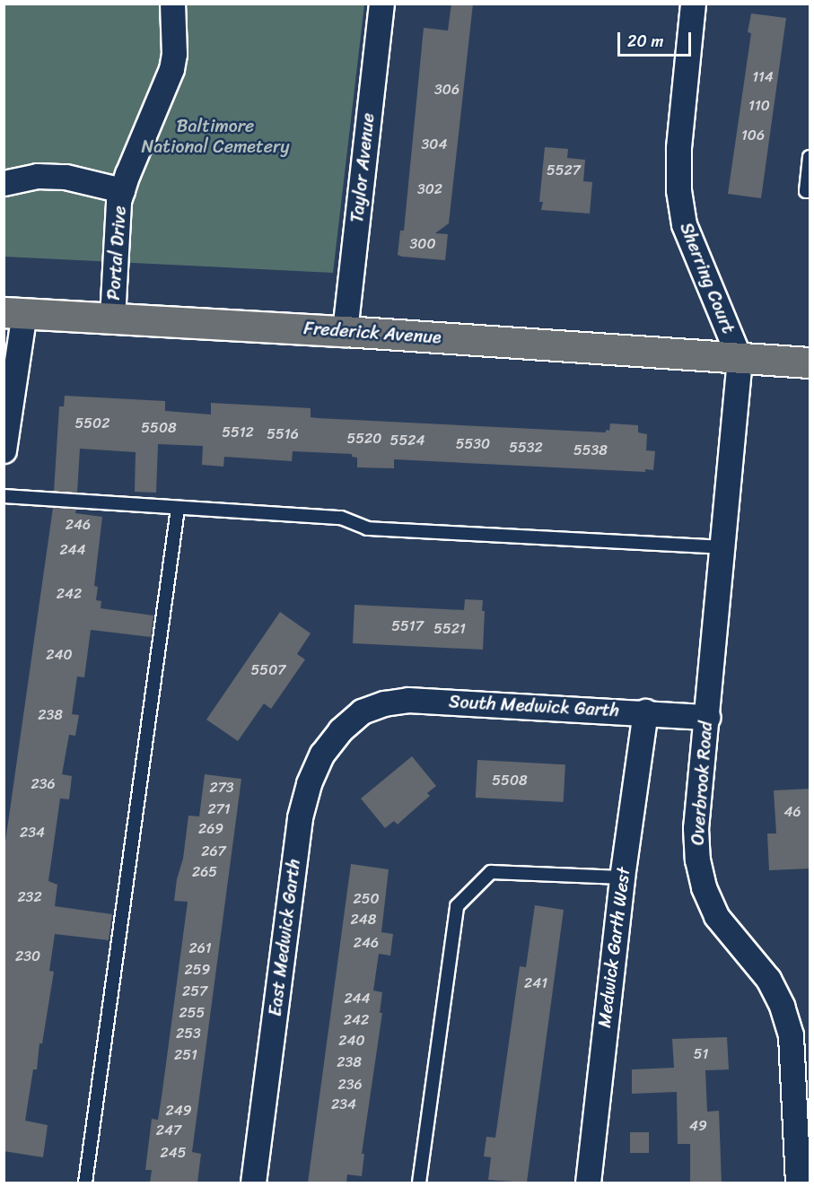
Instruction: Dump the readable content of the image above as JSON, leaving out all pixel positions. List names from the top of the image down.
{
  "streets": {
    "main road": ["Frederick Avenue"],
    "street": [
      "Taylor Avenue",
      "Portal Drive",
      "Sherring Court",
      "South Medwick Garth",
      "Overbrook Road",
      "East Medwick Garth",
      "Medwick Garth West"
    ]
  },
  "crossings": [
    ["Taylor Avenue", "Frederick Avenue"],
    ["Portal Drive", "Frederick Avenue"],
    ["Sherring Court", "Frederick Avenue"],
    ["Sherring Court", "Overbrook Road"],
    ["Frederick Avenue", "Overbrook Road"],
    ["South Medwick Garth", "Overbrook Road"],
    ["South Medwick Garth", "East Medwick Garth"],
    ["South Medwick Garth", "Medwick Garth West"]
  ],
  "parks": ["Baltimore National Cemetery"],
  "house_numbers": [
    "114",
    "306",
    "110",
    "106",
    "304",
    "5527",
    "302",
    "300",
    "5502",
    "5508",
    "5512",
    "5516",
    "5520",
    "5524",
    "5530",
    "5532",
    "5538",
    "246",
    "244",
    "242",
    "5517",
    "5521",
    "240",
    "5507",
    "238",
    "5508",
    "236",
    "273",
    "271",
    "46",
    "269",
    "234",
    "267",
    "265",
    "232",
    "250",
    "248",
    "246",
    "261",
    "230",
    "259",
    "241",
    "257",
    "244",
    "255",
    "242",
    "253",
    "240",
    "51",
    "251",
    "238",
    "236",
    "234",
    "249",
    "49",
    "247",
    "245"
  ],
  "scale_bar": "20 m"
}
